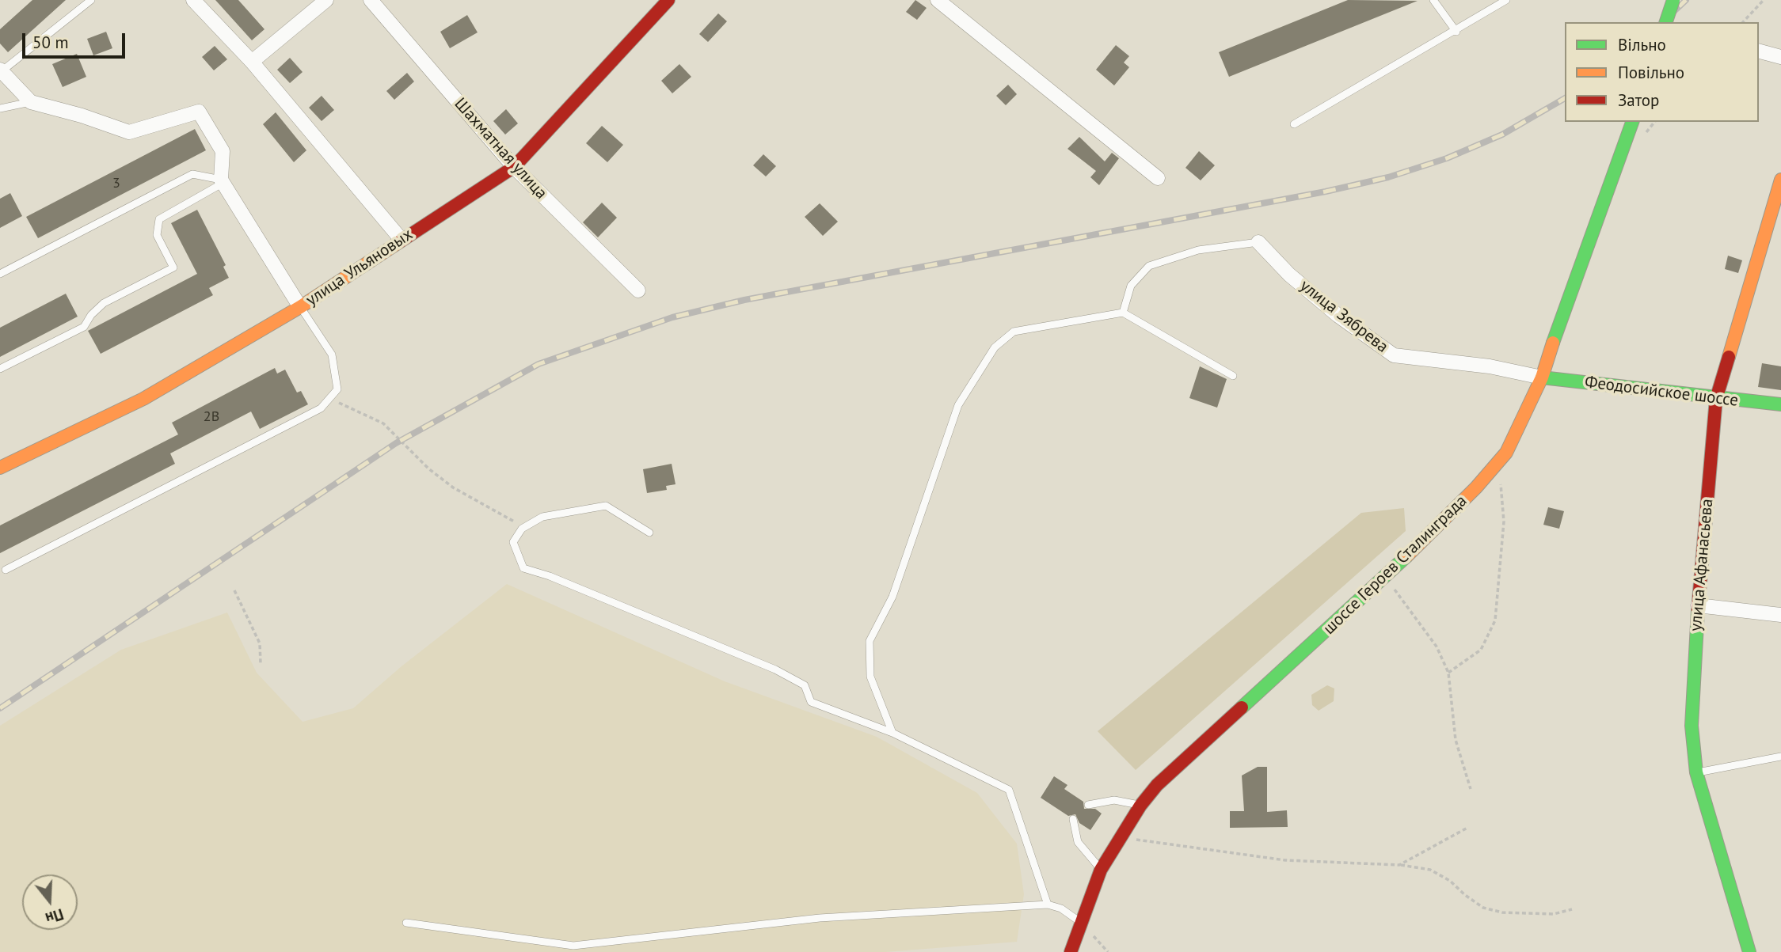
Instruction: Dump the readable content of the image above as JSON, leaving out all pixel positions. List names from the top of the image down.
{
  "streets": {
    "street": [
      "Шахматная улица",
      "улица Ульяновых",
      "улица Зябрева",
      "Феодосийское шоссе",
      "шоссе Героев Сталинграда",
      "улица Афанасьева"
    ]
  },
  "crossings": [
    ["Шахматная улица", "улица Ульяновых"],
    ["улица Зябрева", "Феодосийское шоссе"],
    ["улица Зябрева", "шоссе Героев Сталинграда"],
    ["Феодосийское шоссе", "шоссе Героев Сталинграда"],
    ["Феодосийское шоссе", "улица Афанасьева"]
  ],
  "house_numbers": ["3", "2В"],
  "legend": ["Вільно", "Повільно", "Затор"],
  "scale_bar": "50 m",
  "north": "bottom"
}
